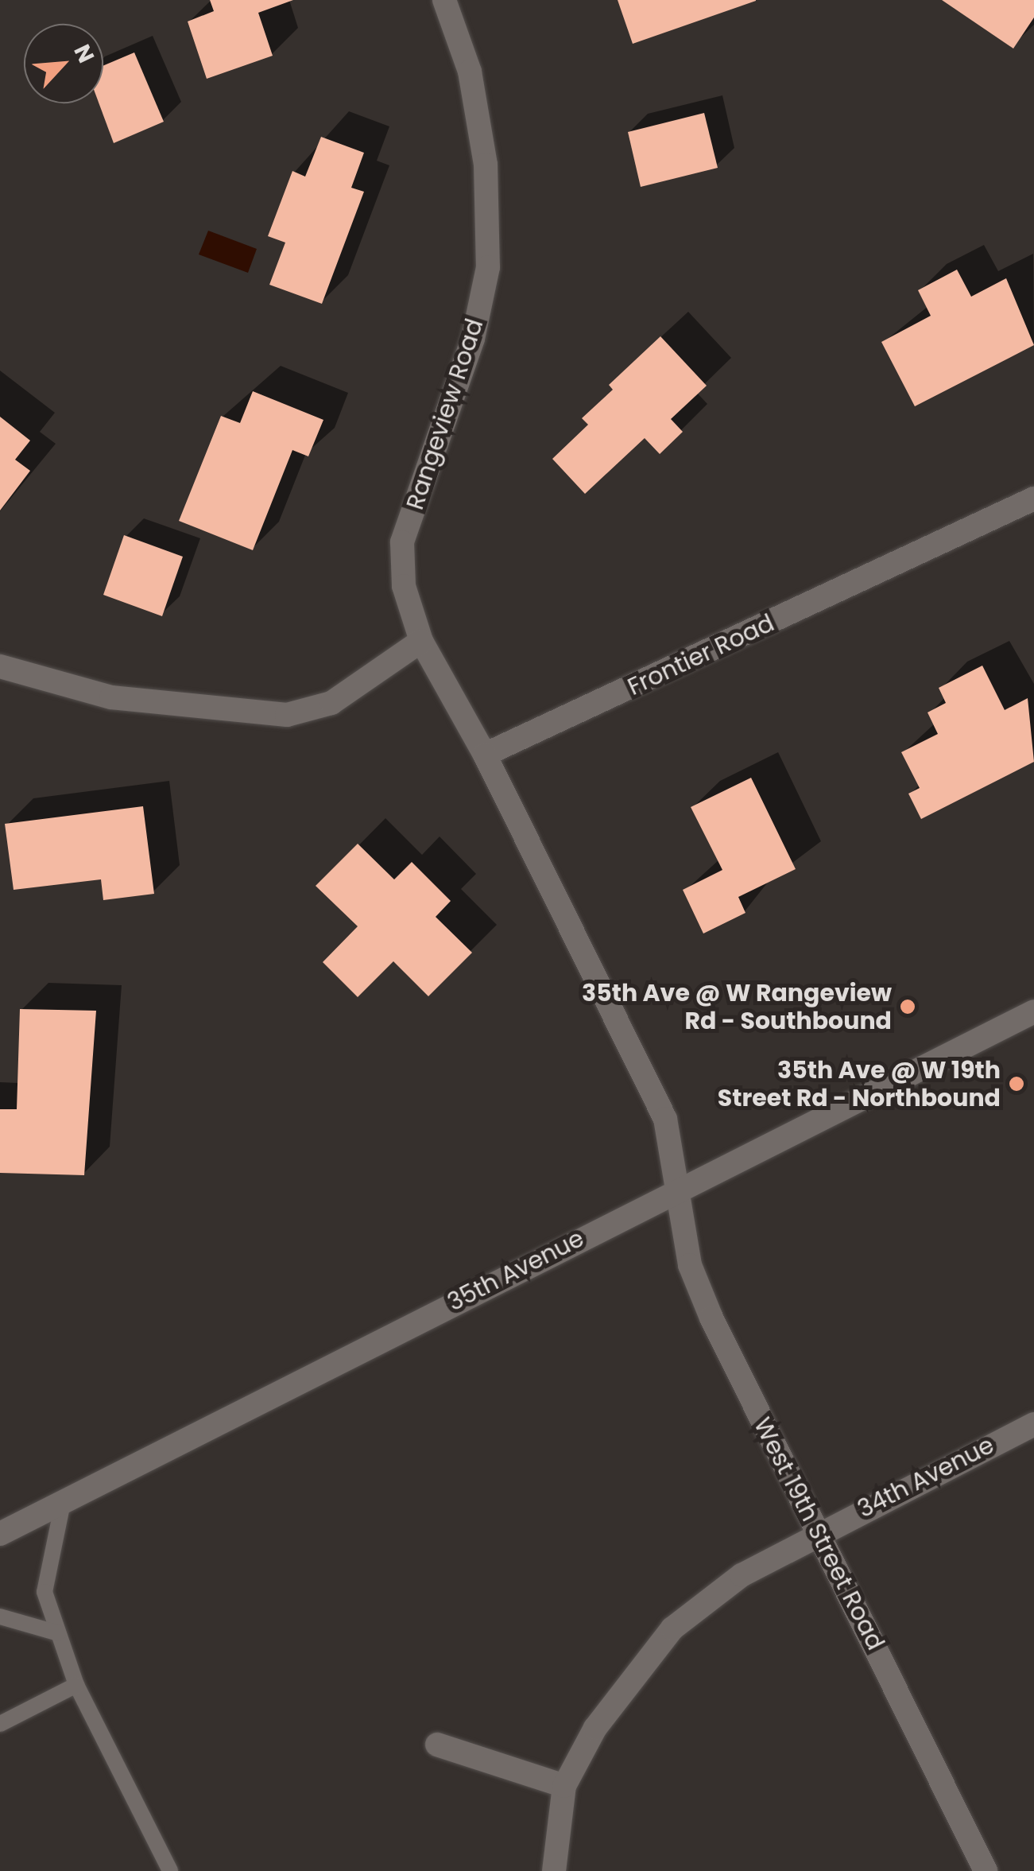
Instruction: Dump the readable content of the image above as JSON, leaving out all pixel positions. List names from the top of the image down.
{
  "streets": {
    "street": [
      "Rangeview Road",
      "Frontier Road",
      "35th Avenue",
      "34th Avenue",
      "West 19th Street Road"
    ]
  },
  "crossings": [
    ["Frontier Road", "West 19th Street Road"],
    ["35th Avenue", "West 19th Street Road"],
    ["34th Avenue", "West 19th Street Road"]
  ],
  "places": ["35th Ave @ W Rangeview Rd - Southbound", "35th Ave @ W 19th Street Rd - Northbound"],
  "north": "top right"
}
